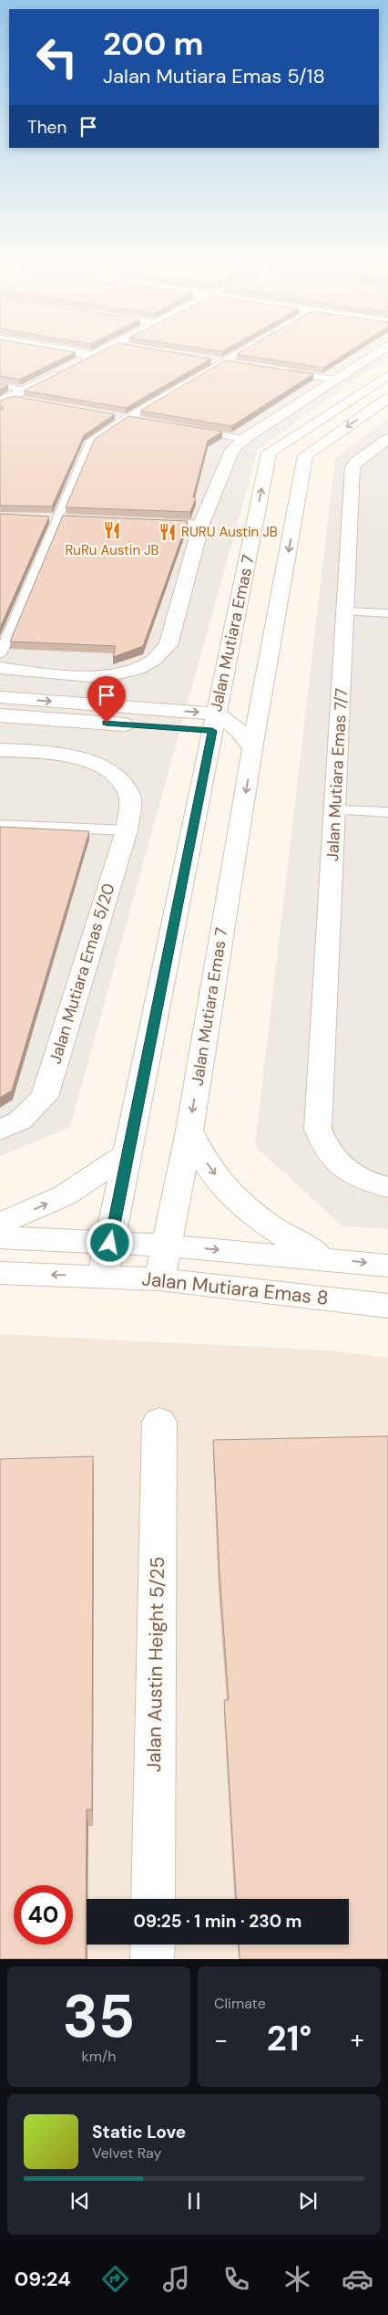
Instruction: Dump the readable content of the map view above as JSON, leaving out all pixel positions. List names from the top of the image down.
{
  "streets": {
    "street": [
      "Jalan Mutiara Emas 7",
      "Jalan Mutiara Emas 7/7",
      "Jalan Mutiara Emas 5/20",
      "Jalan Mutiara Emas 8",
      "Jalan Austin Height 5/25"
    ]
  },
  "crossings": [
    ["Jalan Mutiara Emas 7", "Jalan Mutiara Emas 8"]
  ],
  "places": {
    "restaurant": ["RuRu Austin JB", "RURU Austin JB"]
  },
  "page": {
    "turn": ["200 m", "Jalan Mutiara Emas 5/18"],
    "then": "Then",
    "limit": "40",
    "trip": "09:25 · 1 min · 230 m",
    "tile": [
      ["35", "km/h"],
      "Climate"
    ],
    "heat": ["−", "21°", "+"],
    "song": ["Static Love", "Velvet Ray"],
    "tabs": "09:24"
  }
}
